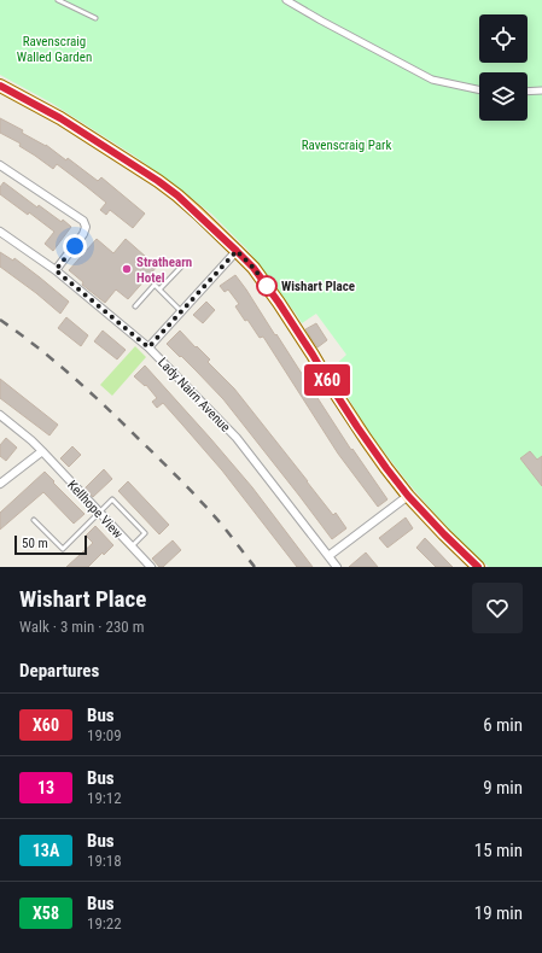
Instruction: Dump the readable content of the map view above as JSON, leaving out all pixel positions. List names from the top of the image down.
{
  "streets": {
    "street": ["Lady Nairn Avenue", "Kellhope View"]
  },
  "parks": ["Ravenscraig Walled Garden", "Ravenscraig Park"],
  "places": ["Strathearn Hotel", "Wishart Place"],
  "lines": ["bus line X60"],
  "scale_bar": "50 m",
  "page": {
    "on_map": "X60",
    "scale": "50 m",
    "heading": [
      ["Wishart Place", "Walk · 3 min · 230 m"],
      "Departures"
    ],
    "list": [
      {
        "mark": "X60",
        "name": "Bus",
        "note": "19:09",
        "value": "6 min"
      },
      {
        "mark": "13",
        "name": "Bus",
        "note": "19:12",
        "value": "9 min"
      },
      {
        "mark": "13A",
        "name": "Bus",
        "note": "19:18",
        "value": "15 min"
      },
      {
        "mark": "X58",
        "name": "Bus",
        "note": "19:22",
        "value": "19 min"
      }
    ]
  }
}
